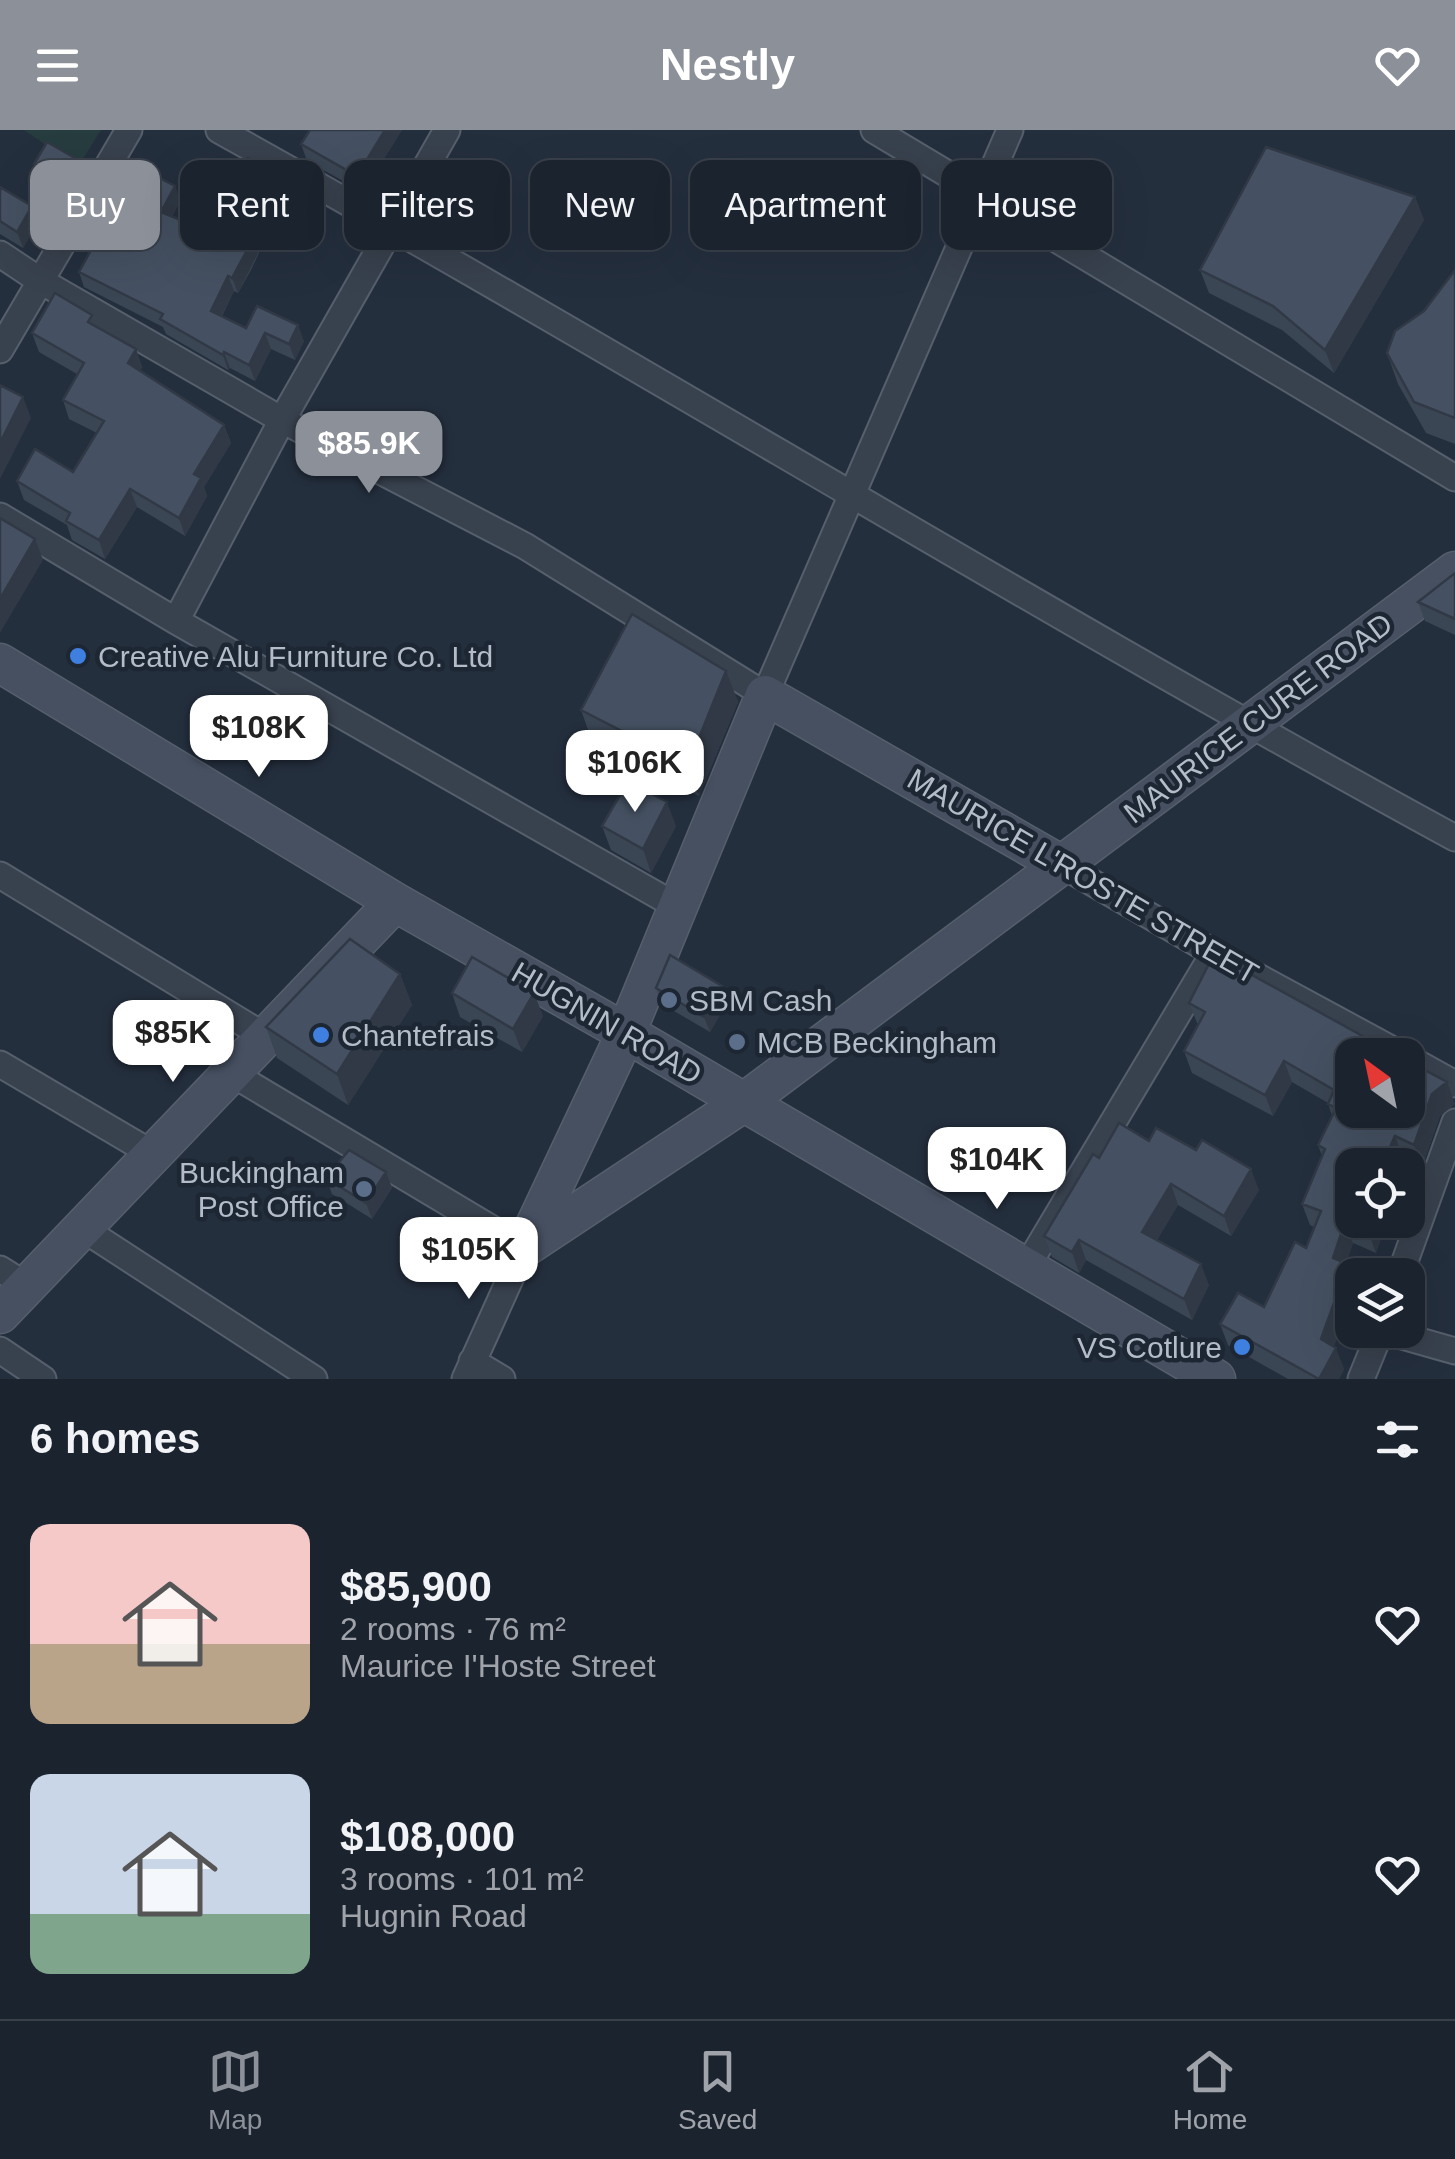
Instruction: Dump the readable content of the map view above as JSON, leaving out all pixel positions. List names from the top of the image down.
{
  "streets": {
    "main road": ["MAURICE CURE ROAD", "MAURICE L'ROSTE STREET", "HUGNIN ROAD"]
  },
  "crossings": [
    ["MAURICE CURE ROAD", "MAURICE L'ROSTE STREET"],
    ["MAURICE CURE ROAD", "HUGNIN ROAD"]
  ],
  "places": [
    "Creative Alu Furniture Co. Ltd",
    "SBM Cash",
    "Chantefrais",
    "MCB Beckingham",
    "Buckingham Post Office",
    "VS Cotlure"
  ],
  "north": "top left",
  "page": {
    "header": "Nestly",
    "chip": [
      "Buy",
      "Rent",
      "Filters",
      "New",
      "Apartment",
      "House"
    ],
    "price": [
      "$85.9K",
      "$108K",
      "$106K",
      "$85K",
      "$104K",
      "$105K"
    ],
    "heading": "6 homes",
    "list": [
      {
        "name": "$85,900",
        "note": "2 rooms · 76 m² · Maurice I'Hoste Street"
      },
      {
        "name": "$108,000",
        "note": "3 rooms · 101 m² · Hugnin Road"
      }
    ],
    "tabs": ["Map", "Saved", "Home"]
  }
}
